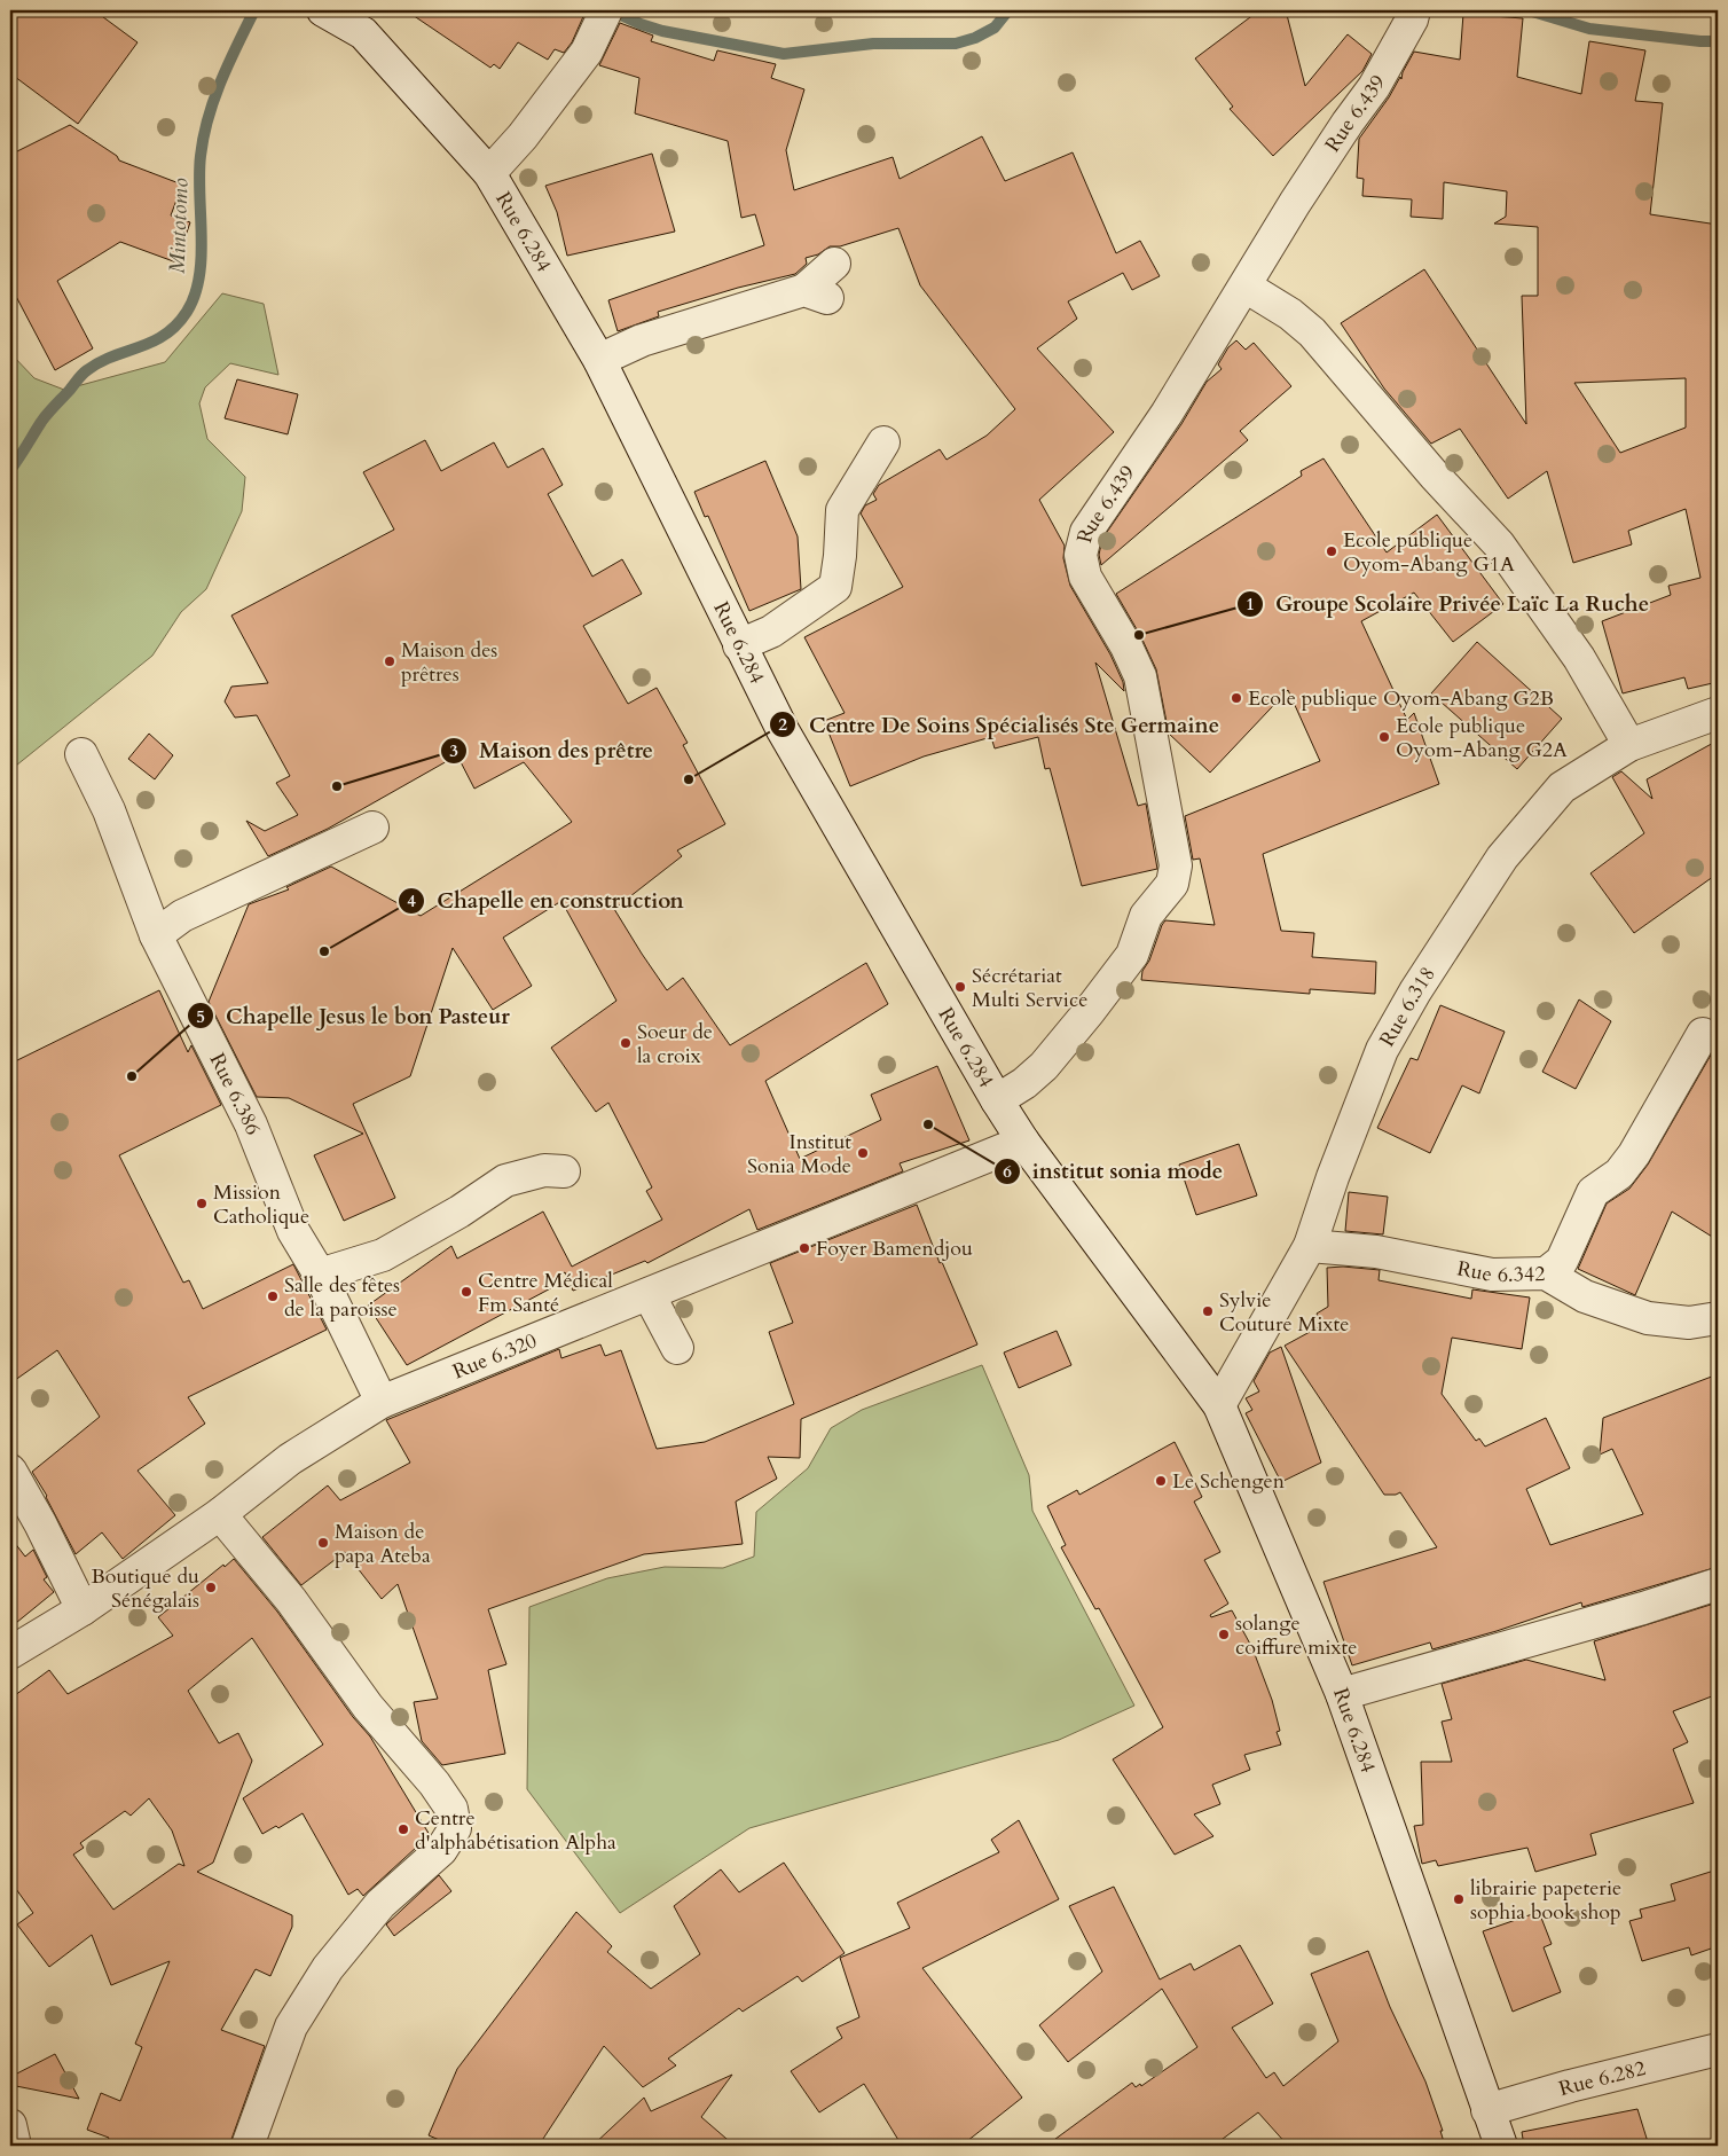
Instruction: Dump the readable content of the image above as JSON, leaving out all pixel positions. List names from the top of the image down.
{
  "streets": {
    "street": [
      "Rue 6.439",
      "Rue 6.284",
      "Rue 6.318",
      "Rue 6.386",
      "Rue 6.342",
      "Rue 6.320",
      "Rue 6.282"
    ]
  },
  "crossings": [
    ["Rue 6.439", "Rue 6.284"],
    ["Rue 6.284", "Rue 6.318"],
    ["Rue 6.284", "Rue 6.320"],
    ["Rue 6.284", "Rue 6.282"],
    ["Rue 6.318", "Rue 6.342"],
    ["Rue 6.386", "Rue 6.320"]
  ],
  "water": ["Mintotomo"],
  "places": [
    "Ecole publique Oyom-Abang G1A",
    "Groupe Scolaire Privée Laïc La Ruche",
    "Maison des prêtres",
    "Ecole publique Oyom-Abang G2B",
    "Ecole publique Oyom-Abang G2A",
    "Centre De Soins Spécialisés Ste Germaine",
    "Maison des prêtre",
    "Chapelle en construction",
    "Sécrétariat Multi Service",
    "Soeur de la croix",
    "Chapelle Jesus le bon Pasteur",
    "institut sonia mode",
    "Institut Sonia Mode",
    "Mission Catholique",
    "Foyer Bamendjou",
    "Centre Médical Fm Santé",
    "Salle des fêtes de la paroisse",
    "Sylvie Couture Mixte",
    "Le Schengen",
    "Maison de papa Ateba",
    "Boutique du Sénégalais",
    "solange coiffure mixte",
    "Centre d'alphabétisation Alpha",
    "librairie papeterie sophia book shop"
  ]
}
